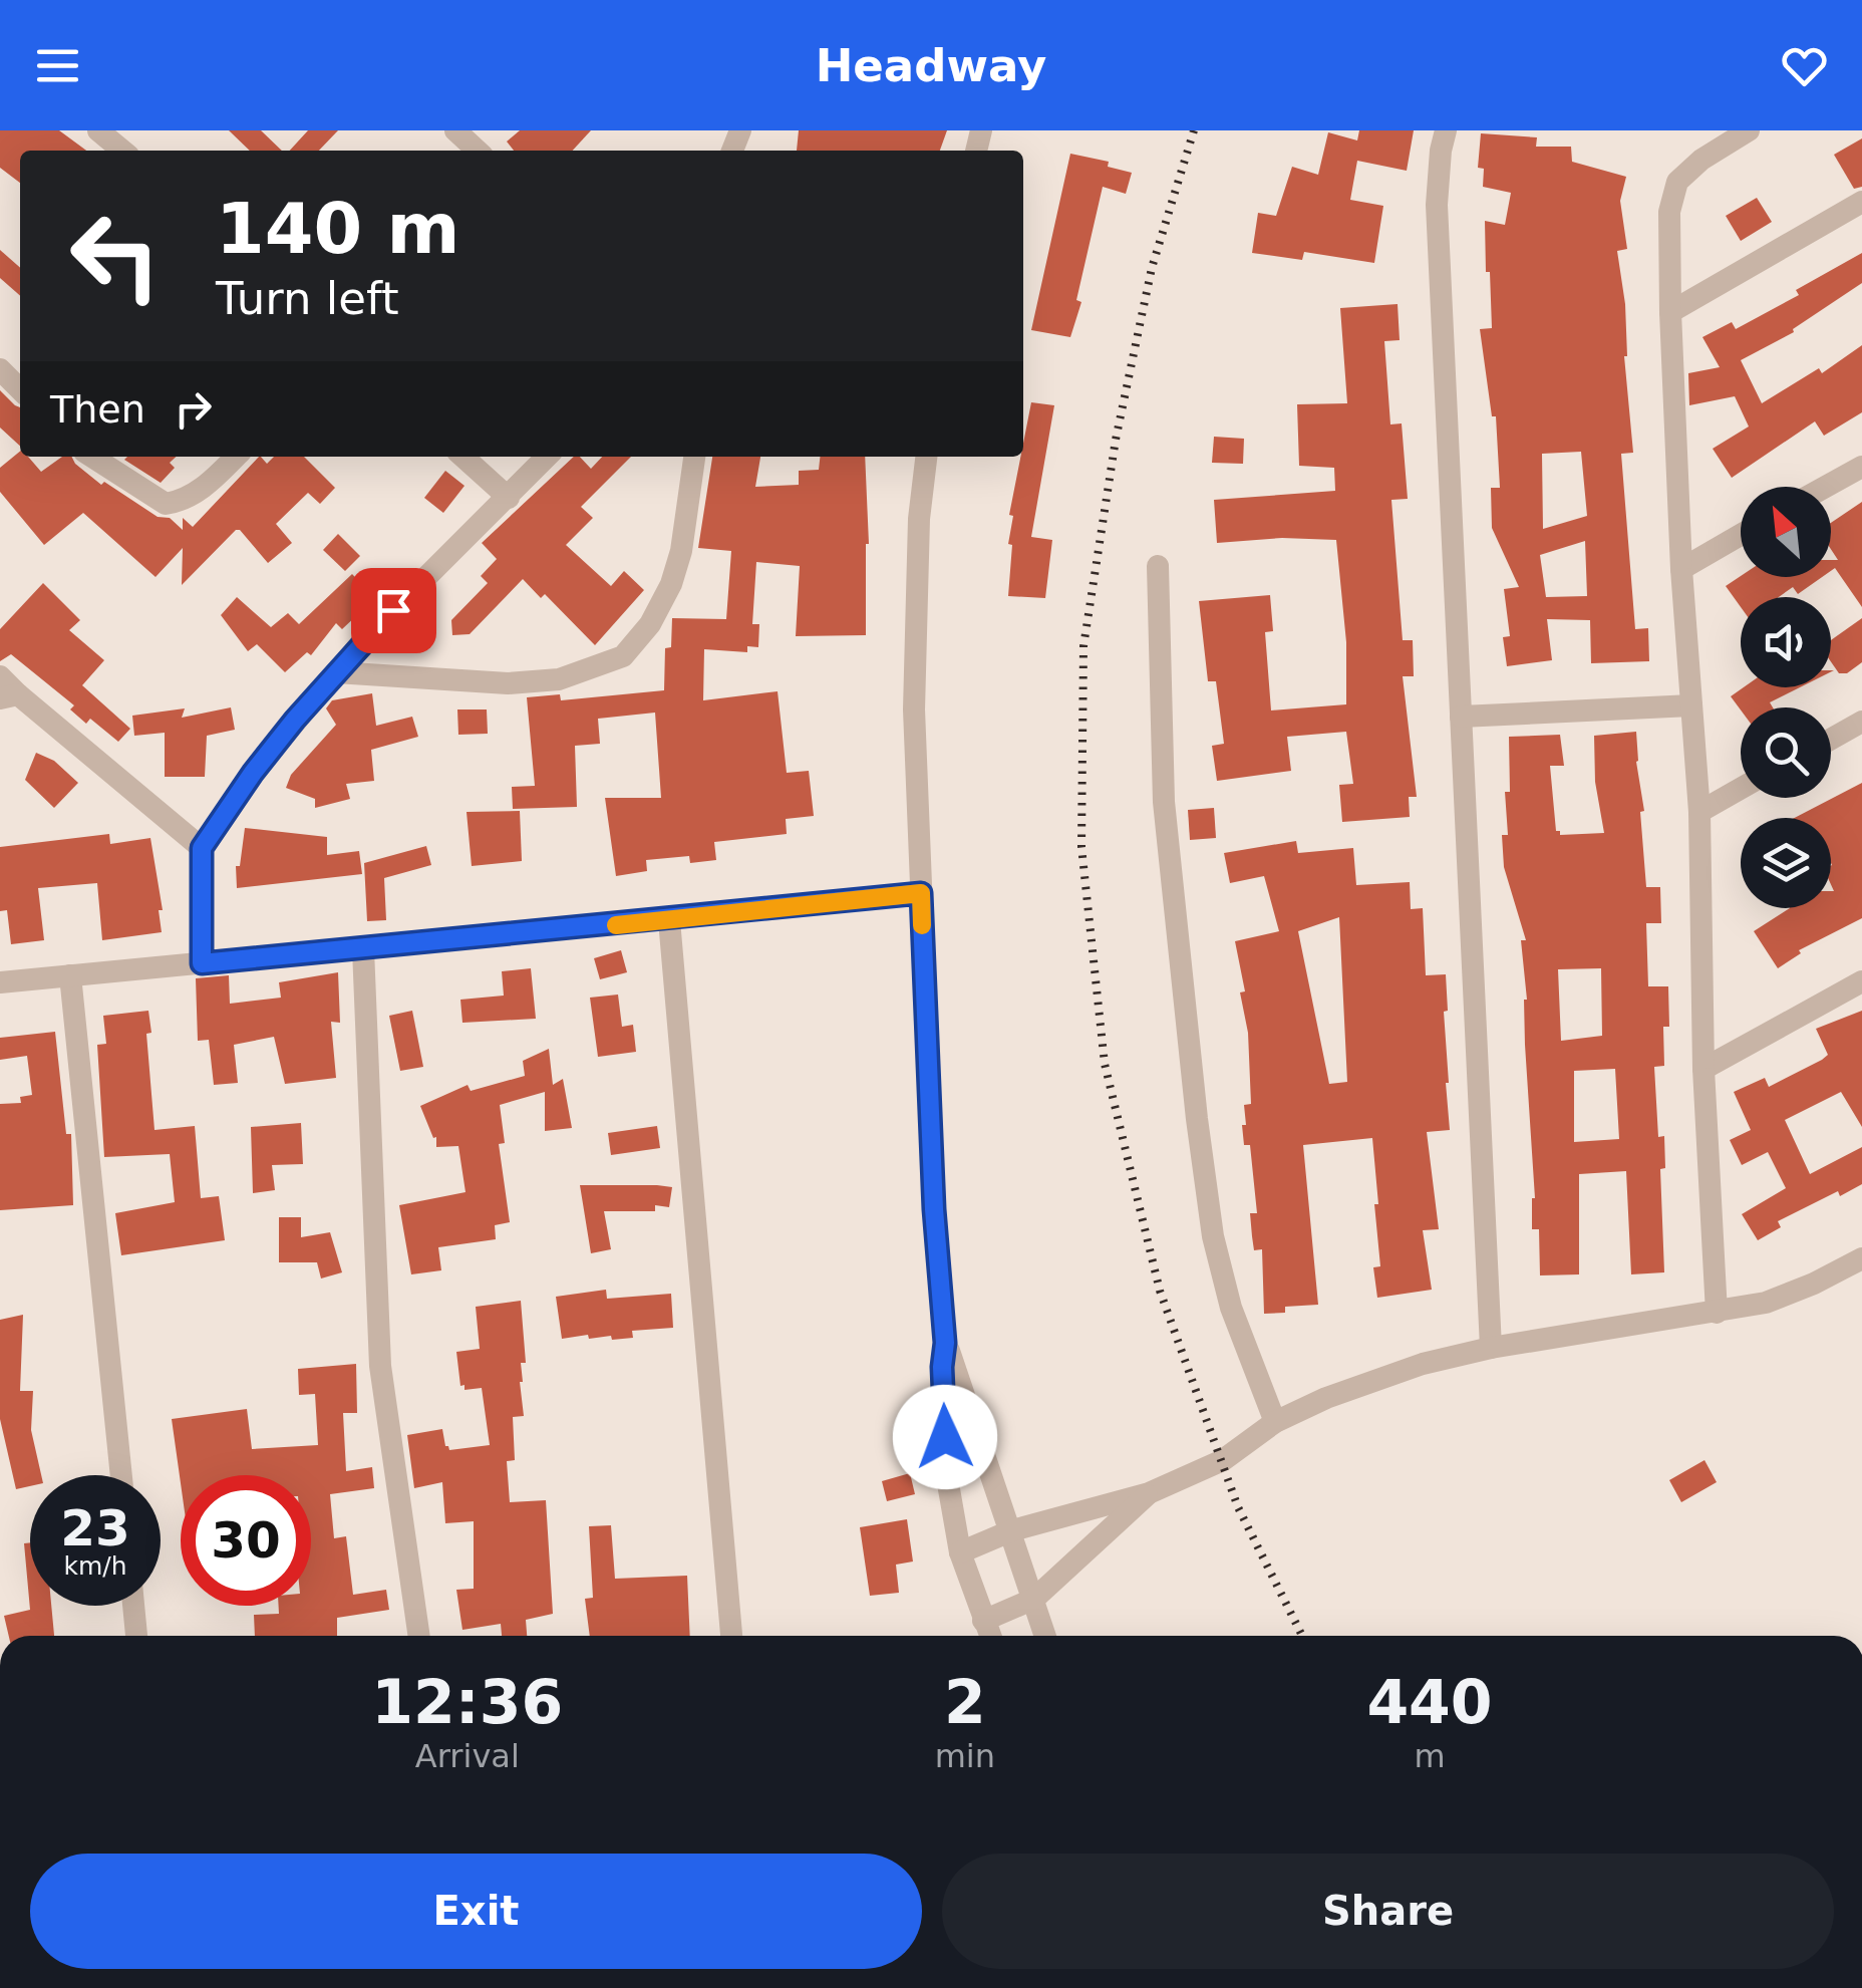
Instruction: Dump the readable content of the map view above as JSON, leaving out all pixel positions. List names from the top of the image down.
{
  "north": "top left",
  "page": {
    "header": "Headway",
    "turn": ["140 m", "Turn left"],
    "then": "Then",
    "speed": "23 km/h",
    "limit": "30",
    "eta": [
      "12:36",
      "Arrival",
      "2",
      "min",
      "440",
      "m"
    ],
    "buttons": ["Exit", "Share"]
  }
}
